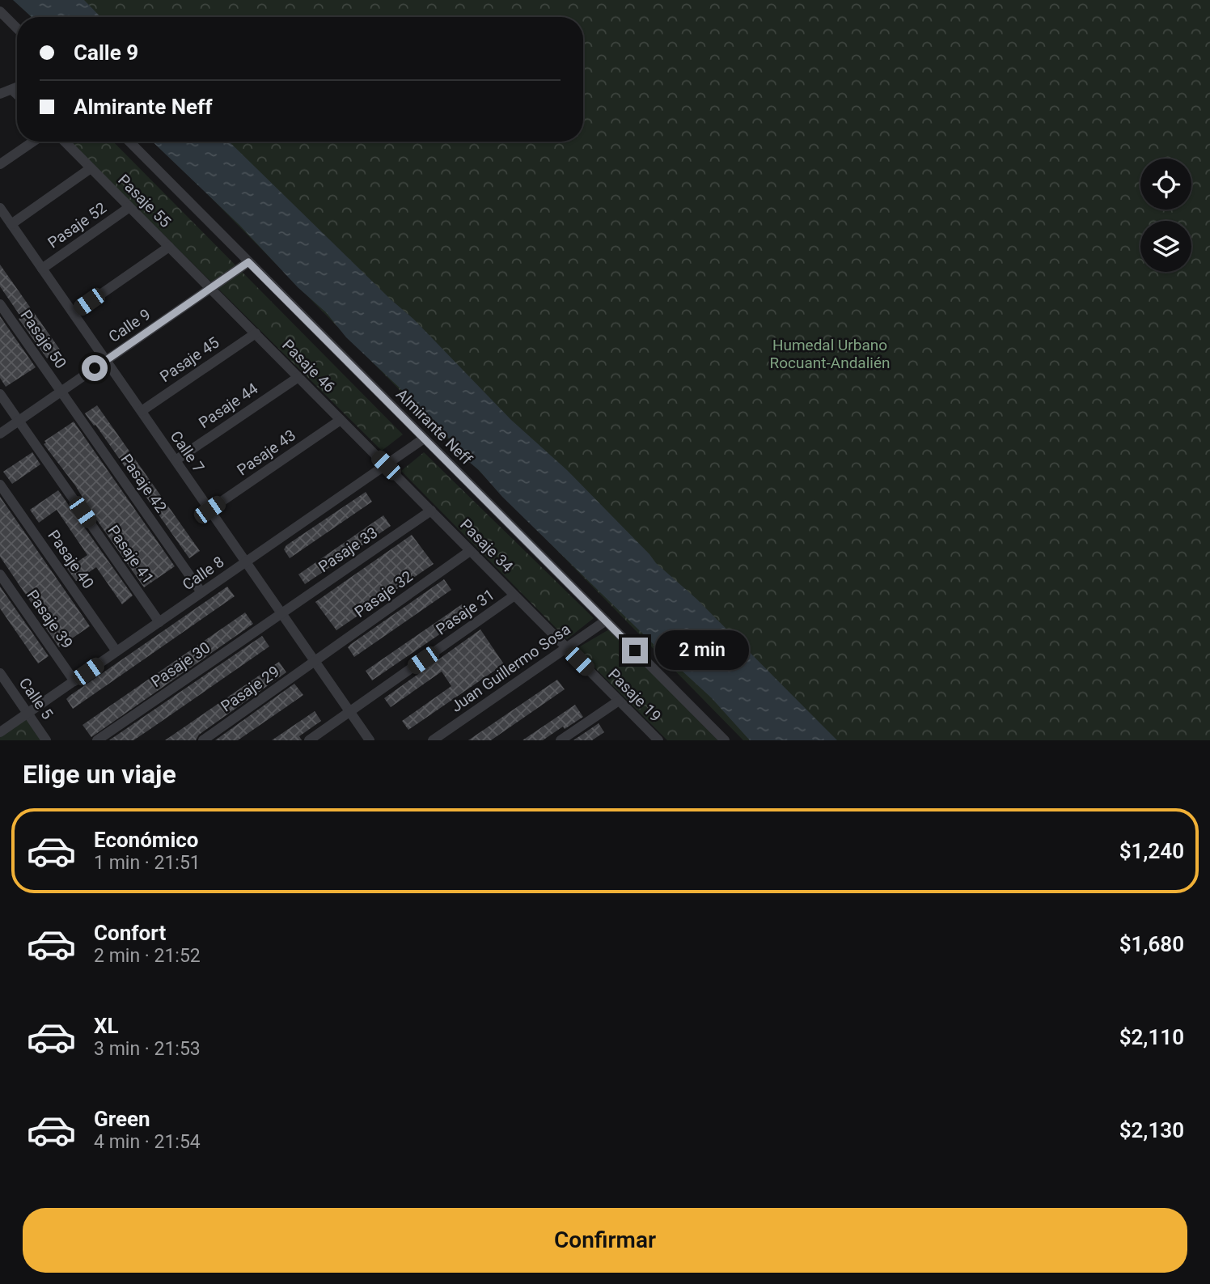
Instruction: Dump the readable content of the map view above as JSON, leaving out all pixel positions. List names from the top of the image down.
{
  "streets": {
    "street": [
      "Pasaje 55",
      "Pasaje 52",
      "Calle 9",
      "Pasaje 50",
      "Pasaje 45",
      "Pasaje 46",
      "Pasaje 44",
      "Almirante Neff",
      "Calle 7",
      "Pasaje 43",
      "Pasaje 42",
      "Pasaje 34",
      "Pasaje 33",
      "Pasaje 41",
      "Pasaje 40",
      "Calle 8",
      "Pasaje 32",
      "Pasaje 31",
      "Pasaje 39",
      "Pasaje 30",
      "Juan Guillermo Sosa",
      "Pasaje 29",
      "Pasaje 19",
      "Calle 5"
    ]
  },
  "crossings": [
    ["Pasaje 55", "Pasaje 52"],
    ["Pasaje 55", "Calle 9"],
    ["Pasaje 55", "Pasaje 46"],
    ["Pasaje 52", "Calle 7"],
    ["Calle 9", "Pasaje 50"],
    ["Calle 9", "Pasaje 46"],
    ["Calle 9", "Almirante Neff"],
    ["Calle 9", "Calle 7"],
    ["Calle 9", "Pasaje 42"],
    ["Calle 9", "Pasaje 41"],
    ["Pasaje 50", "Pasaje 42"],
    ["Pasaje 45", "Pasaje 46"],
    ["Pasaje 45", "Calle 7"],
    ["Pasaje 46", "Pasaje 44"],
    ["Pasaje 46", "Pasaje 43"],
    ["Pasaje 46", "Pasaje 34"],
    ["Pasaje 46", "Calle 8"],
    ["Pasaje 44", "Calle 7"],
    ["Almirante Neff", "Calle 8"],
    ["Almirante Neff", "Juan Guillermo Sosa"],
    ["Calle 7", "Pasaje 43"],
    ["Calle 7", "Pasaje 33"],
    ["Calle 7", "Calle 8"],
    ["Calle 7", "Pasaje 32"],
    ["Calle 7", "Pasaje 31"],
    ["Calle 7", "Pasaje 30"],
    ["Calle 7", "Pasaje 29"],
    ["Pasaje 42", "Calle 8"],
    ["Pasaje 34", "Pasaje 33"],
    ["Pasaje 34", "Calle 8"],
    ["Pasaje 34", "Pasaje 32"],
    ["Pasaje 34", "Pasaje 31"],
    ["Pasaje 34", "Juan Guillermo Sosa"],
    ["Pasaje 34", "Pasaje 19"],
    ["Pasaje 33", "Pasaje 30"],
    ["Pasaje 41", "Calle 8"],
    ["Pasaje 40", "Calle 8"],
    ["Calle 8", "Pasaje 39"],
    ["Calle 8", "Calle 5"],
    ["Pasaje 32", "Pasaje 29"],
    ["Juan Guillermo Sosa", "Pasaje 19"]
  ],
  "parks": ["Humedal Urbano Rocuant-Andalién"],
  "page": {
    "banner": ["Calle 9", "Almirante Neff"],
    "bubble": "2 min",
    "heading": "Elige un viaje",
    "list": [
      {
        "name": "Económico",
        "note": "1 min · 21:51",
        "value": "$1,240"
      },
      {
        "name": "Confort",
        "note": "2 min · 21:52",
        "value": "$1,680"
      },
      {
        "name": "XL",
        "note": "3 min · 21:53",
        "value": "$2,110"
      },
      {
        "name": "Green",
        "note": "4 min · 21:54",
        "value": "$2,130"
      }
    ],
    "buttons": "Confirmar"
  }
}
